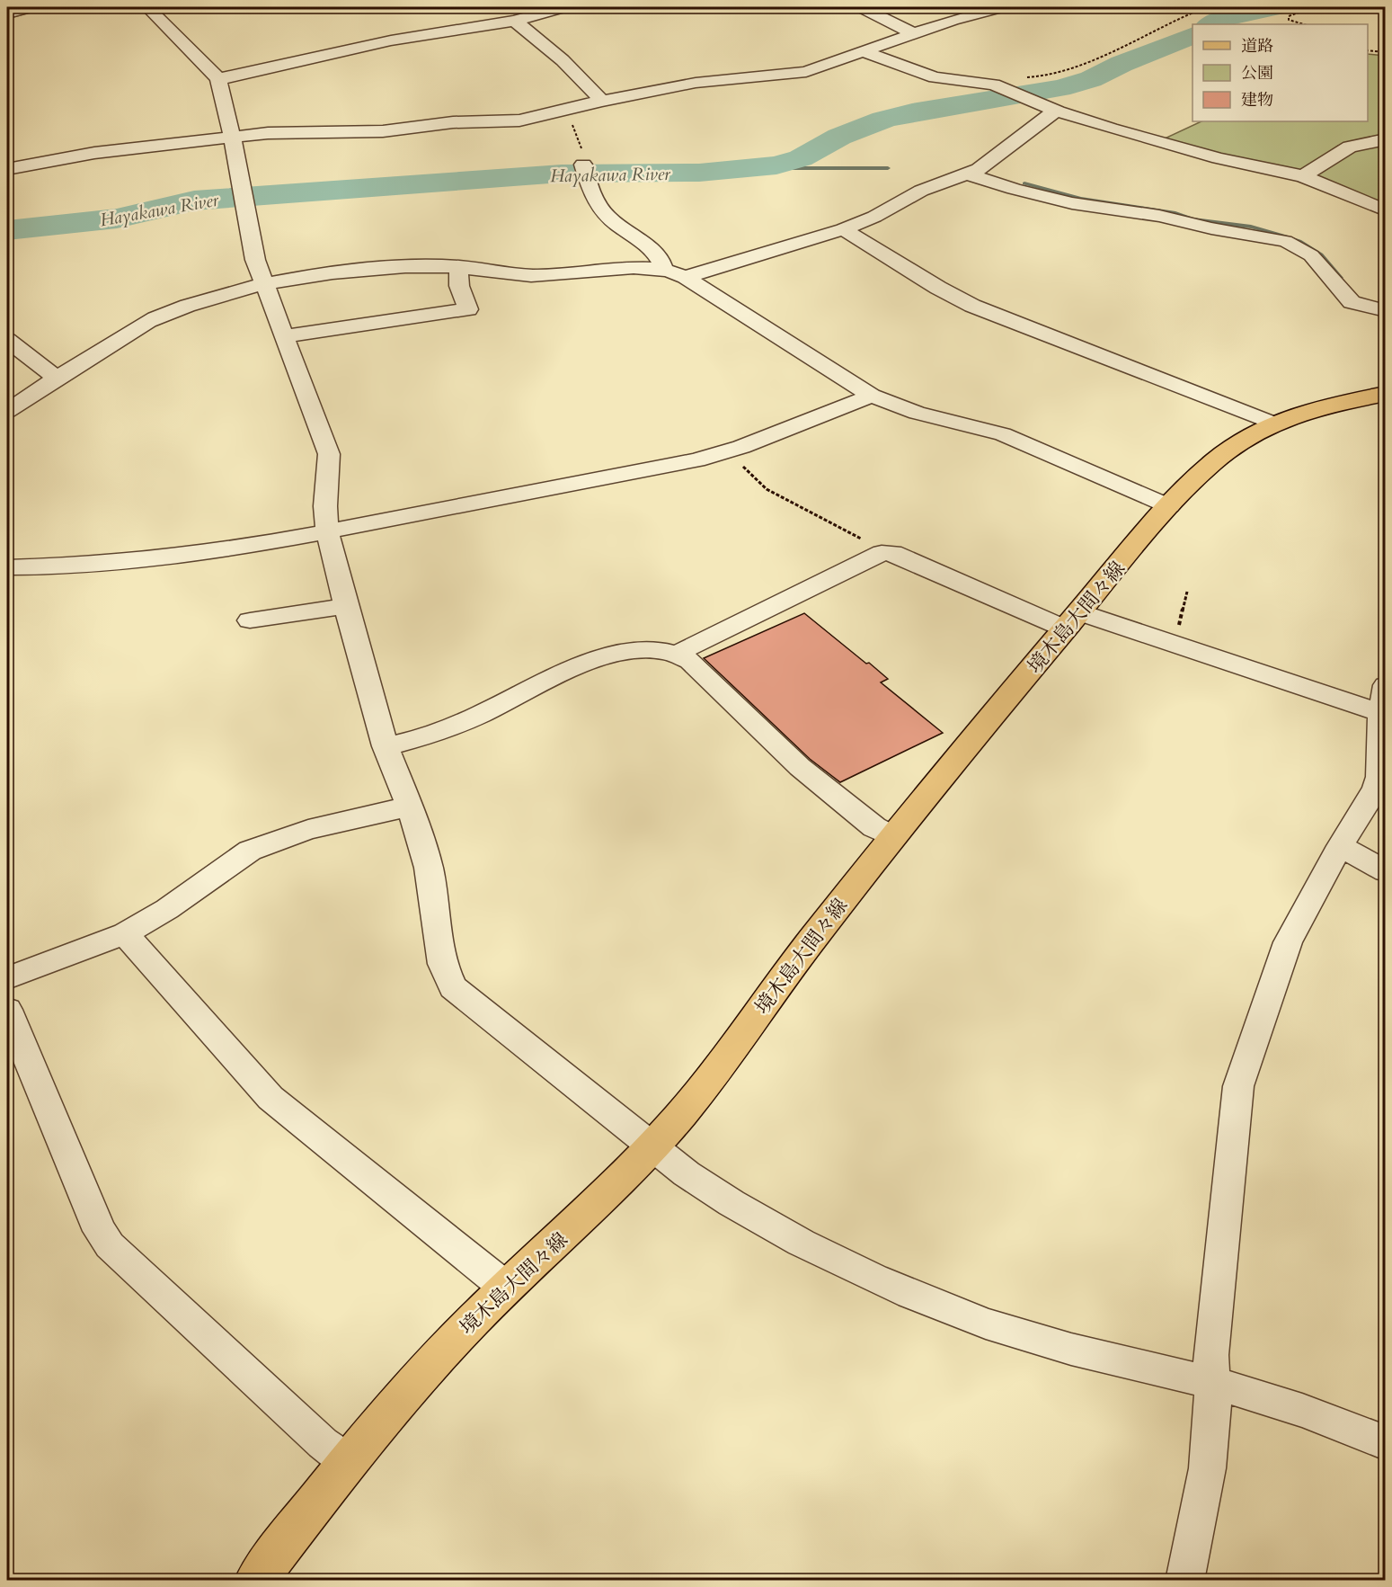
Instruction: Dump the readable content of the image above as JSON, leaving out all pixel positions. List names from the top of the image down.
{
  "streets": {
    "main road": ["境木島大間々線"]
  },
  "water": ["Hayakawa River"],
  "legend": ["道路", "公園", "建物"]
}
